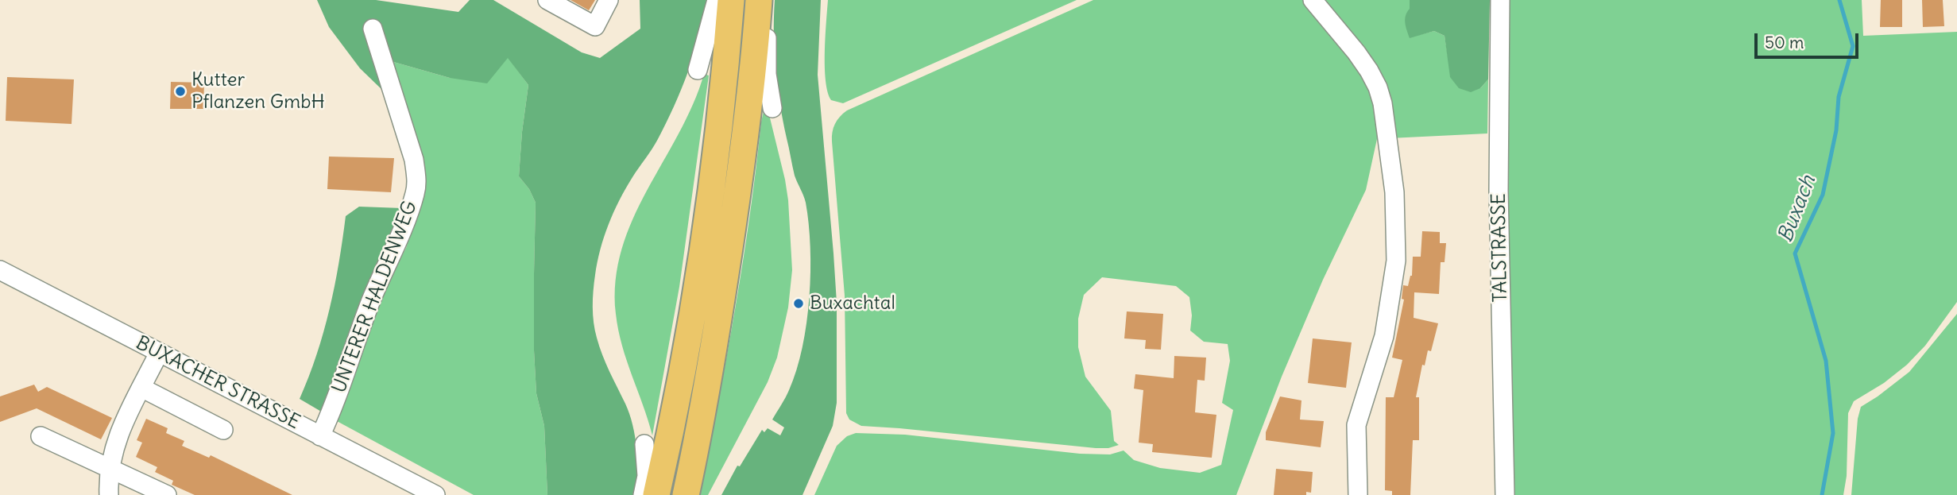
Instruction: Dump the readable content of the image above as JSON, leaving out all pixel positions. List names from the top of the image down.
{
  "streets": {
    "street": ["TALSTRASSE", "UNTERER HALDENWEG", "BUXACHER STRASSE"]
  },
  "crossings": [
    ["UNTERER HALDENWEG", "BUXACHER STRASSE"]
  ],
  "water": ["Buxach"],
  "places": ["Kutter Pflanzen GmbH", "Buxachtal"],
  "scale_bar": "50 m"
}
